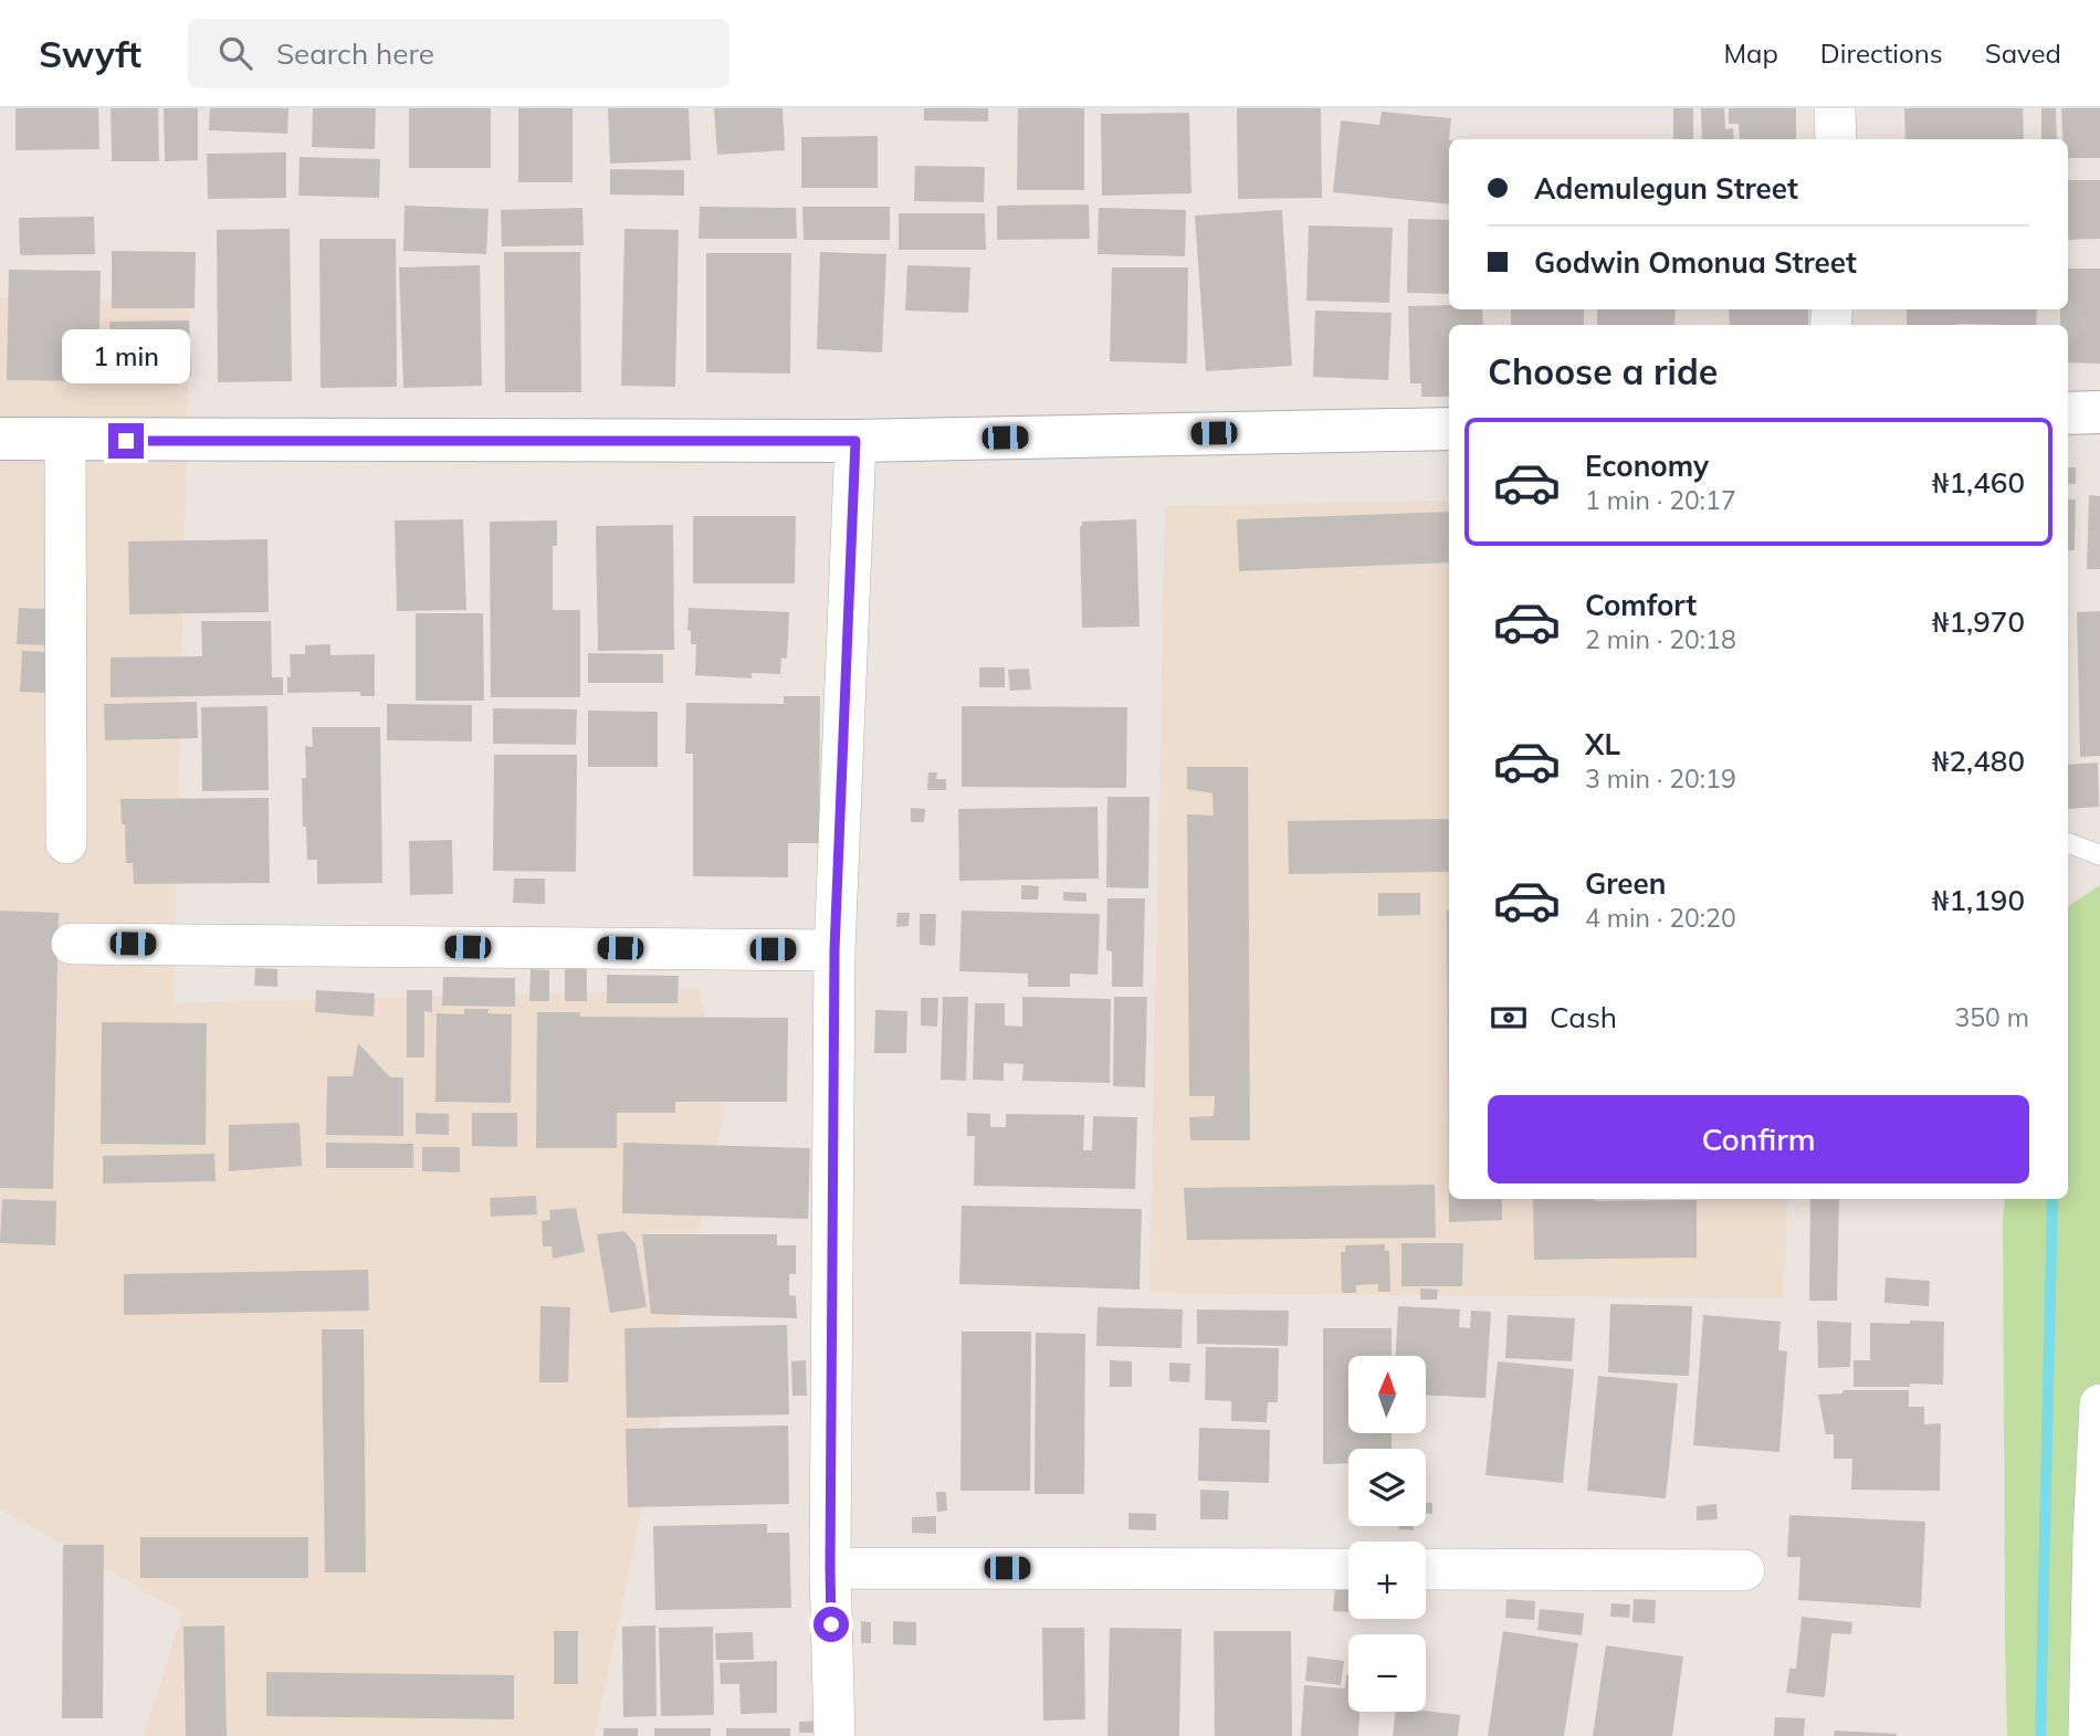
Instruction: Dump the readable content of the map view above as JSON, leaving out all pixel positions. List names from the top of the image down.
{
  "north": "top",
  "page": {
    "header": "Swyft",
    "search": "Search here",
    "nav": ["Map", "Directions", "Saved"],
    "banner": ["Ademulegun Street", "Godwin Omonua Street"],
    "heading": "Choose a ride",
    "bubble": "1 min",
    "list": [
      {
        "name": "Economy",
        "note": "1 min · 20:17",
        "value": "₦1,460"
      },
      {
        "name": "Comfort",
        "note": "2 min · 20:18",
        "value": "₦1,970"
      },
      {
        "name": "XL",
        "note": "3 min · 20:19",
        "value": "₦2,480"
      },
      {
        "name": "Green",
        "note": "4 min · 20:20",
        "value": "₦1,190"
      }
    ],
    "pay": ["Cash", "350 m"],
    "buttons": "Confirm",
    "map_buttons": ["+", "−"]
  }
}
